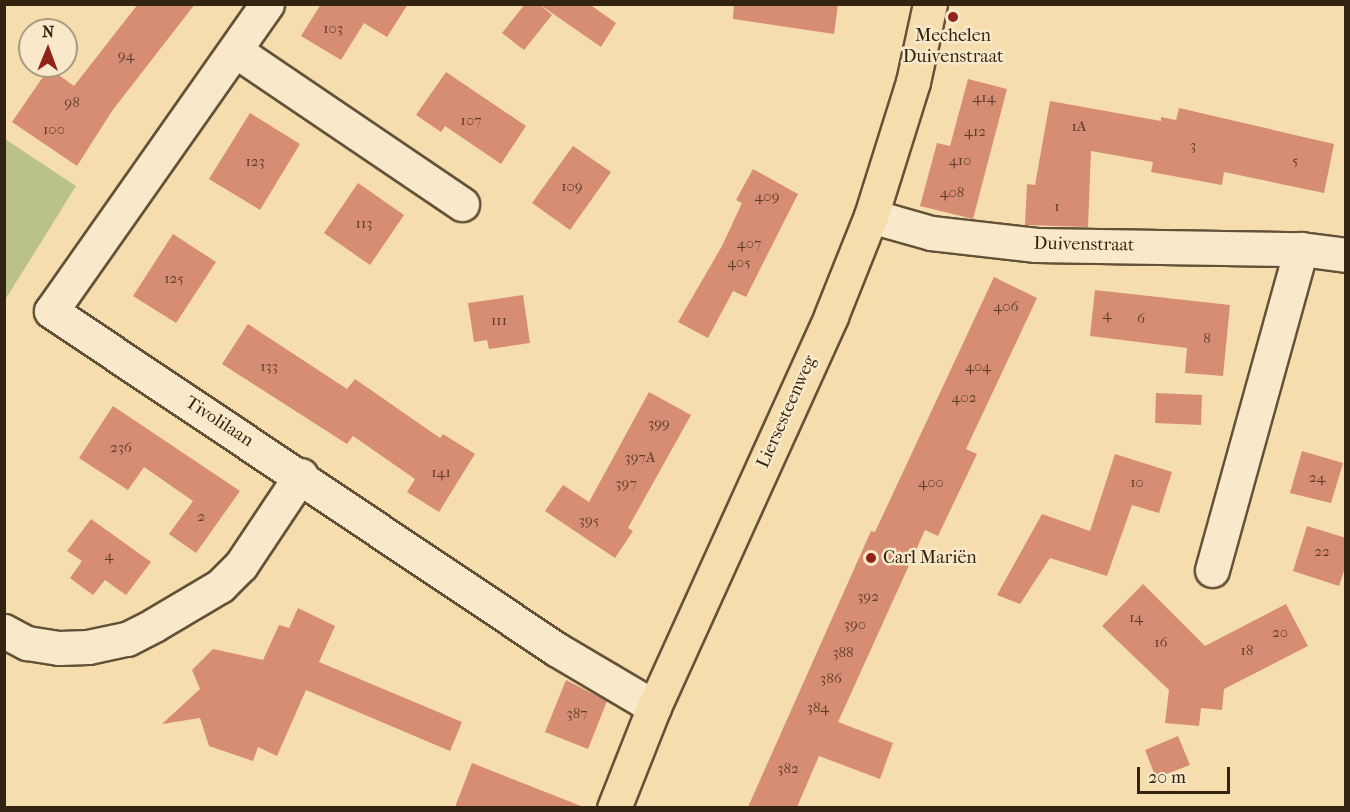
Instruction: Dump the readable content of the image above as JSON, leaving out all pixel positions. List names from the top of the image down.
{
  "streets": {
    "main road": ["Liersesteenweg"],
    "street": ["Duivenstraat", "Tivolilaan"]
  },
  "crossings": [
    ["Duivenstraat", "Liersesteenweg"],
    ["Liersesteenweg", "Tivolilaan"]
  ],
  "places": ["Mechelen Duivenstraat", "Carl Mariën"],
  "house_numbers": [
    "103",
    "94",
    "414",
    "98",
    "107",
    "1A",
    "100",
    "412",
    "3",
    "410",
    "5",
    "123",
    "109",
    "408",
    "409",
    "1",
    "113",
    "407",
    "405",
    "125",
    "406",
    "4",
    "6",
    "111",
    "8",
    "133",
    "404",
    "402",
    "399",
    "236",
    "397A",
    "141",
    "24",
    "400",
    "10",
    "397",
    "2",
    "395",
    "22",
    "4",
    "392",
    "14",
    "390",
    "20",
    "16",
    "18",
    "388",
    "386",
    "384",
    "387",
    "382"
  ],
  "scale_bar": "20 m",
  "north": "top"
}
